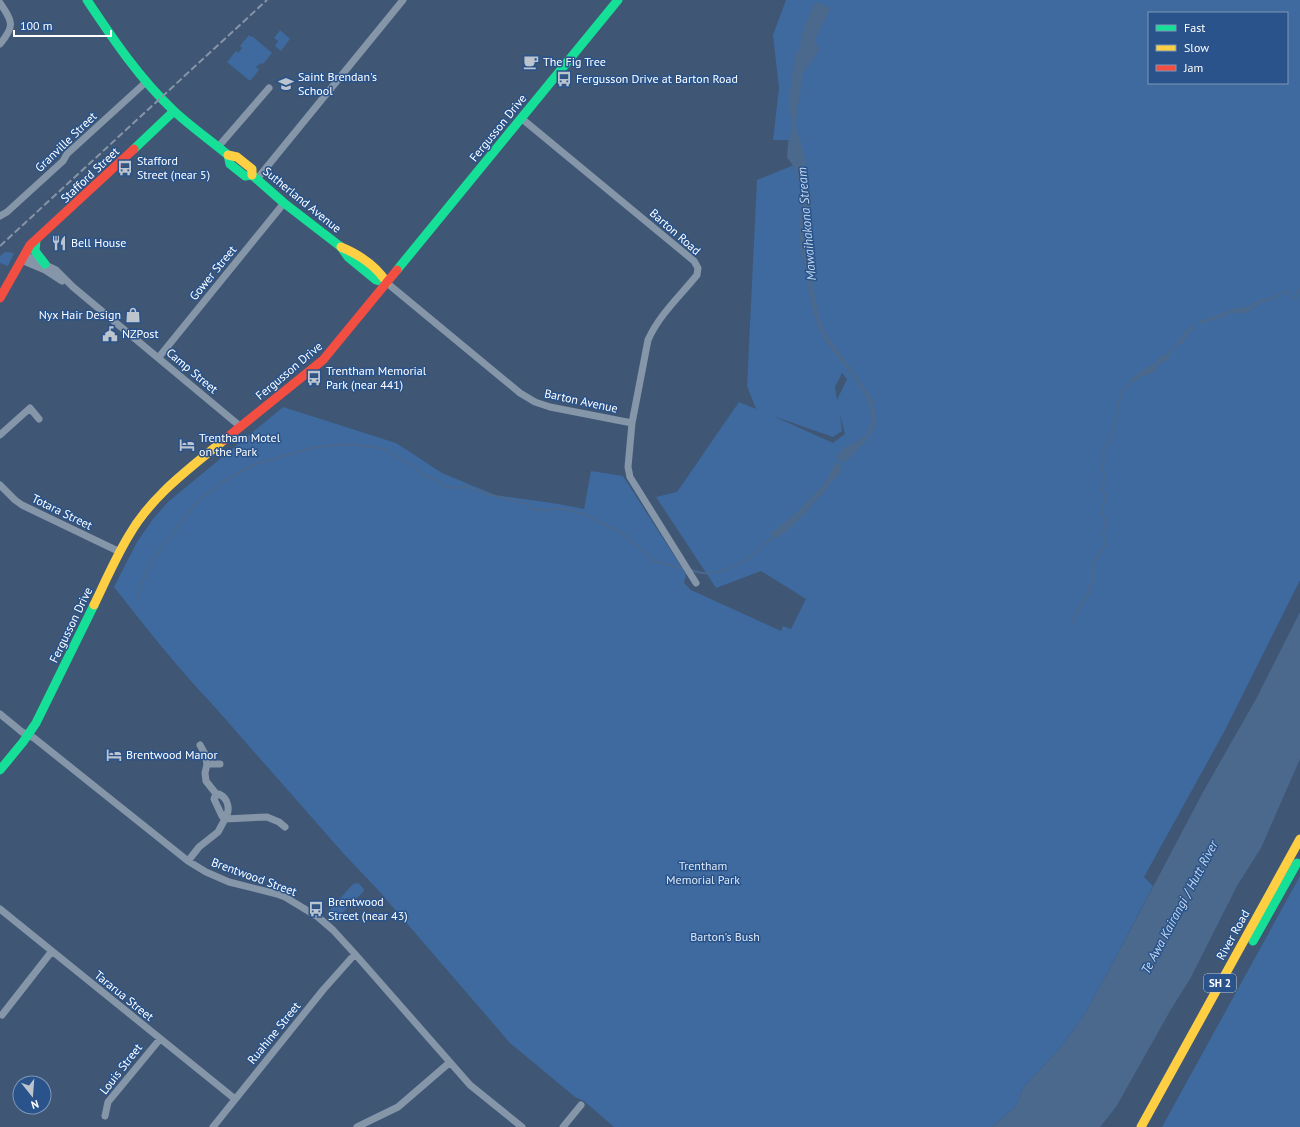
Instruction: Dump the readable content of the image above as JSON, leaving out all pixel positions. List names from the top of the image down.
{
  "streets": {
    "main road": [
      "Fergusson Drive",
      "Stafford Street",
      "Sutherland Avenue",
      "River Road",
      "SH 2"
    ],
    "street": [
      "Granville Street",
      "Barton Road",
      "Gower Street",
      "Camp Street",
      "Barton Avenue",
      "Totara Street",
      "Brentwood Street",
      "Tararua Street",
      "Ruahine Street",
      "Louis Street"
    ]
  },
  "crossings": [
    ["Fergusson Drive", "Sutherland Avenue"],
    ["Fergusson Drive", "Barton Road"],
    ["Fergusson Drive", "Camp Street"],
    ["Fergusson Drive", "Barton Avenue"],
    ["Fergusson Drive", "Totara Street"],
    ["Fergusson Drive", "Brentwood Street"],
    ["Granville Street", "Sutherland Avenue"],
    ["Stafford Street", "Sutherland Avenue"],
    ["Stafford Street", "Camp Street"],
    ["Sutherland Avenue", "Gower Street"],
    ["Sutherland Avenue", "Barton Avenue"],
    ["Barton Road", "Barton Avenue"],
    ["Gower Street", "Camp Street"],
    ["Brentwood Street", "Ruahine Street"],
    ["Tararua Street", "Ruahine Street"],
    ["Tararua Street", "Louis Street"]
  ],
  "water": ["Mawaihakona Stream", "Te Awa Kairangi / Hutt River"],
  "parks": ["Trentham Memorial Park", "Barton's Bush"],
  "places": {
    "cafe": ["The Fig Tree"],
    "bus stop": [
      "Fergusson Drive at Barton Road",
      "Stafford Street (near 5)",
      "Trentham Memorial Park (near 441)",
      "Brentwood Street (near 43)"
    ],
    "school or university": ["Saint Brendan's School"],
    "restaurant": ["Bell House"],
    "shop": ["Nyx Hair Design"],
    "public building": ["NZPost"],
    "hotel": ["Trentham Motel on the Park", "Brentwood Manor"]
  },
  "legend": ["Fast", "Slow", "Jam"],
  "scale_bar": "100 m",
  "north": "bottom"
}
